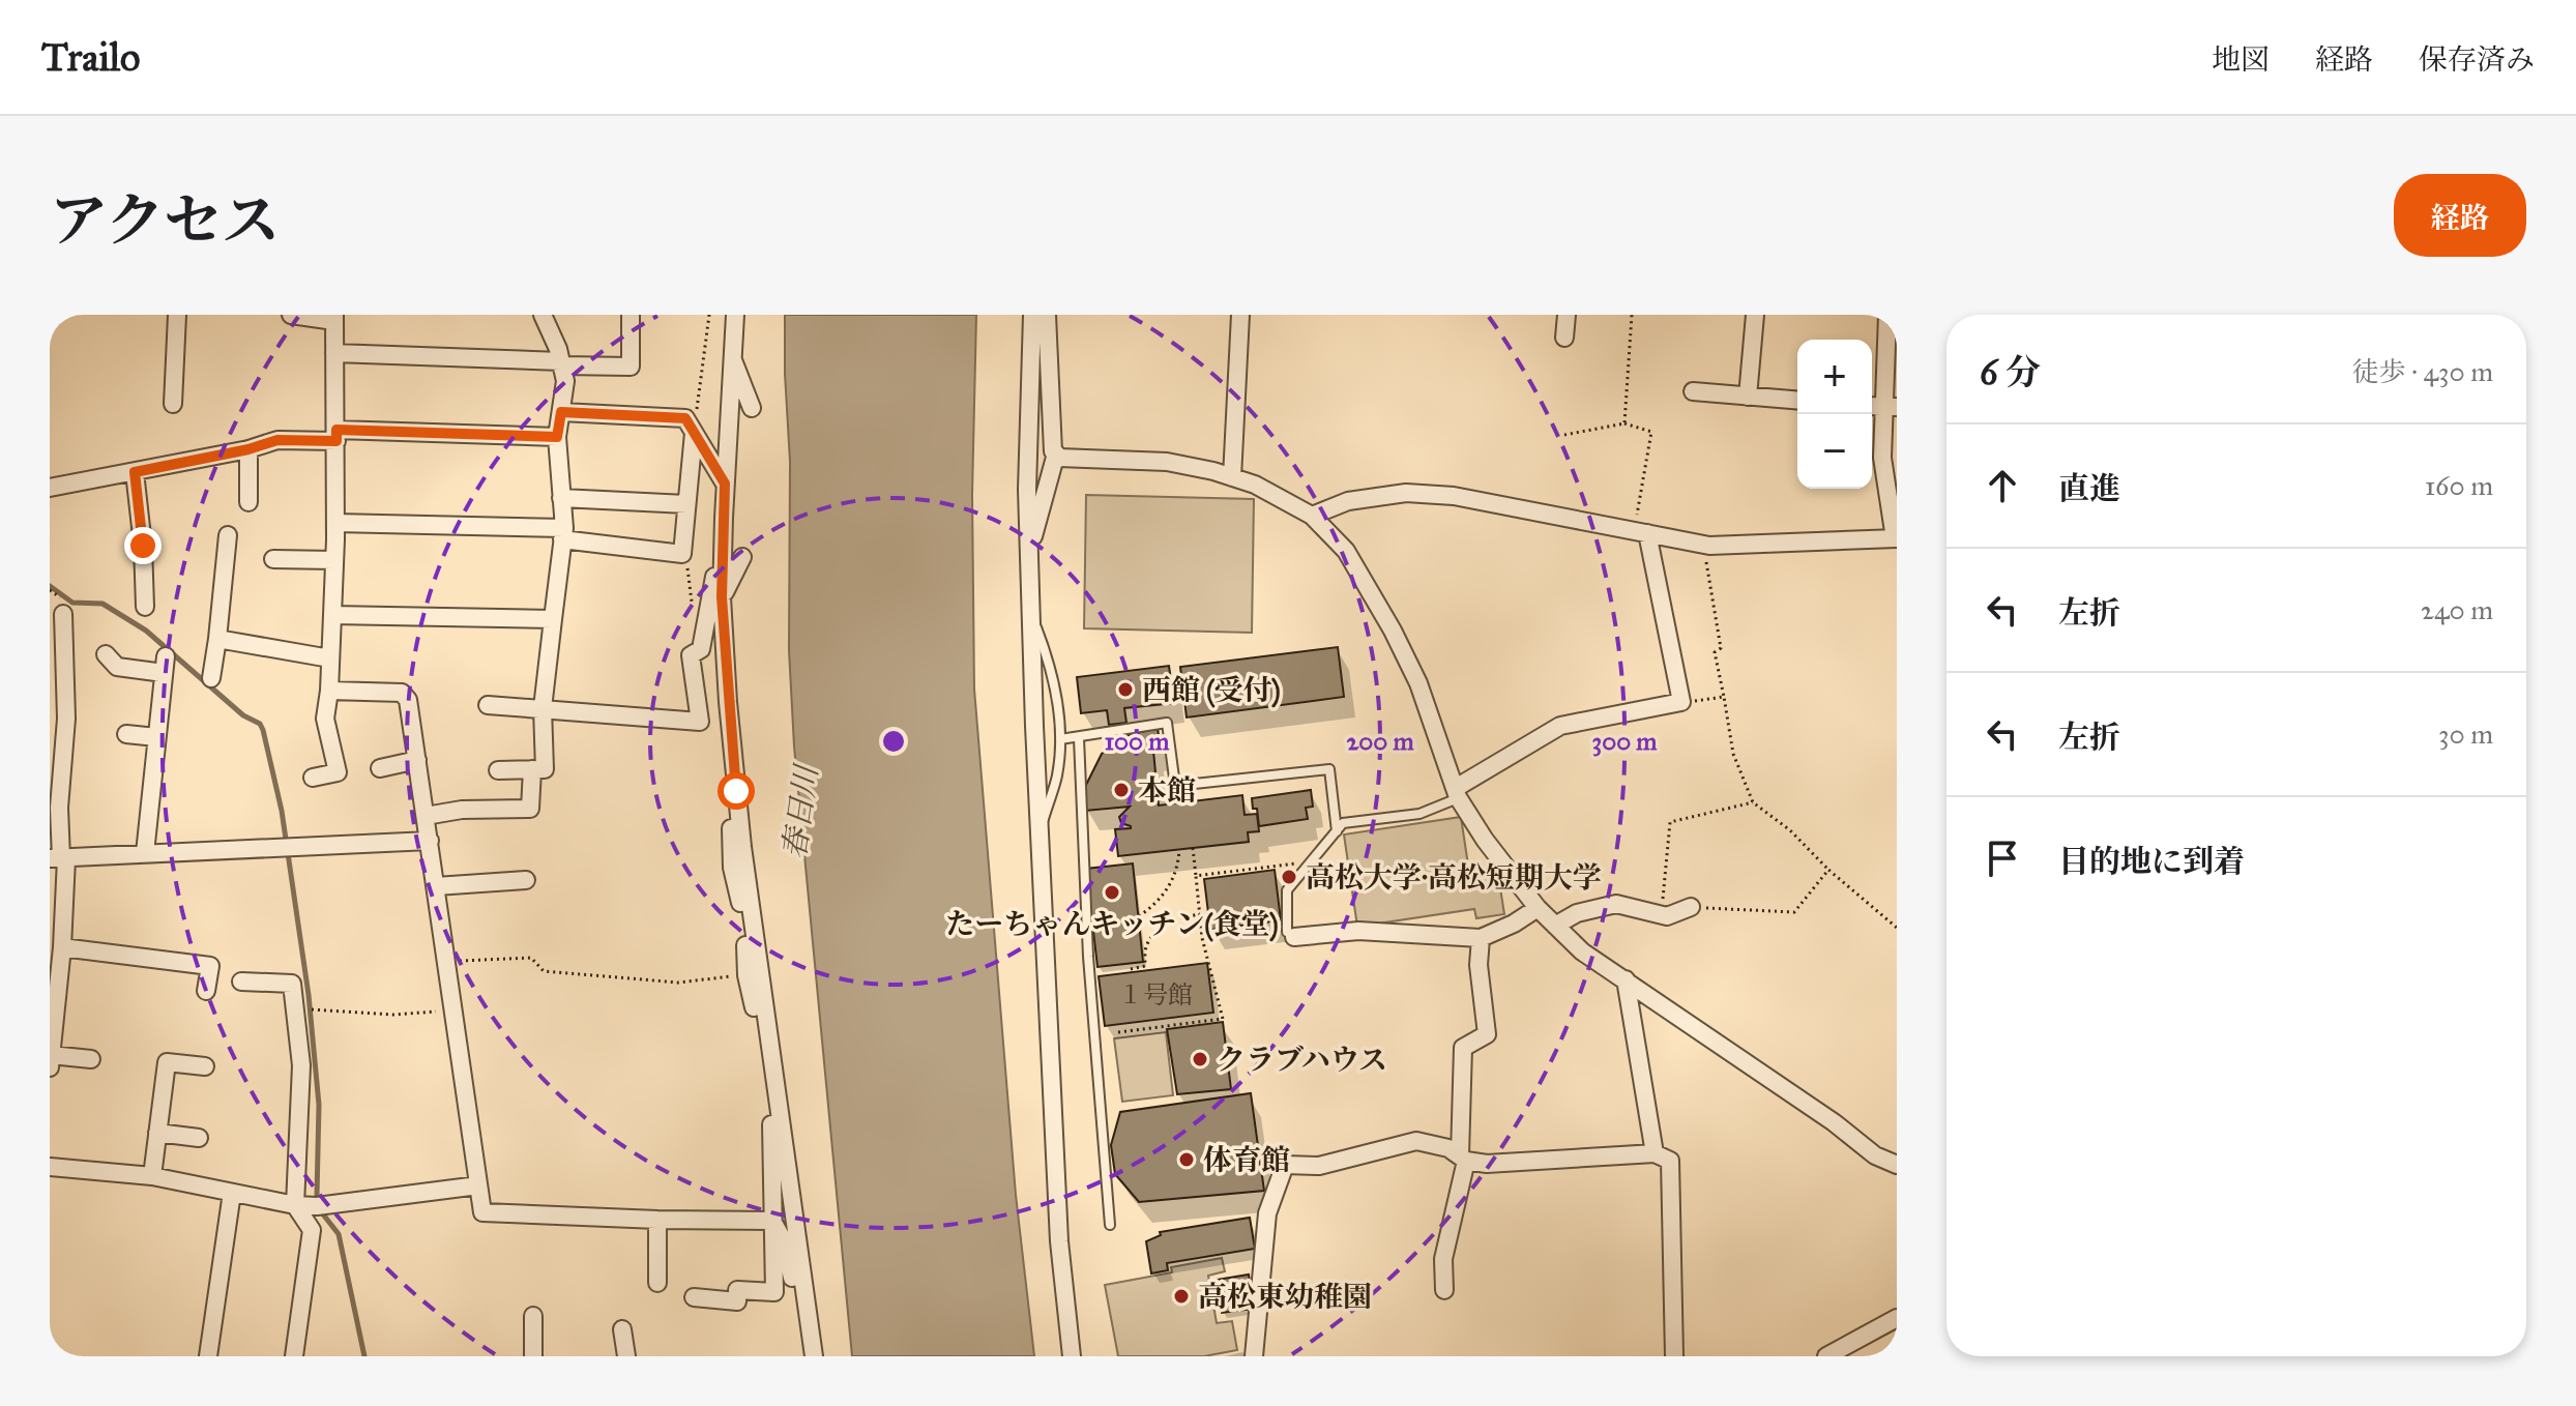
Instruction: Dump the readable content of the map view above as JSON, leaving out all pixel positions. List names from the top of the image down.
{
  "water": ["春日川"],
  "places": [
    "西館 (受付)",
    "本館",
    "高松大学·高松短期大学",
    "たーちゃんキッチン(食堂)",
    "クラブハウス",
    "体育館",
    "高松東幼稚園"
  ],
  "house_numbers": ["１号館"],
  "page": {
    "header": "Trailo",
    "nav": ["地図", "経路", "保存済み"],
    "title": "アクセス",
    "buttons": "経路",
    "heading": ["6 分", "徒歩 · 430 m"],
    "map_buttons": ["+", "−"],
    "list": [
      ["直進", "160 m"],
      ["左折", "240 m"],
      ["左折", "30 m"],
      "目的地に到着"
    ]
  },
  "rings": ["100 m", "200 m", "300 m"]
}
